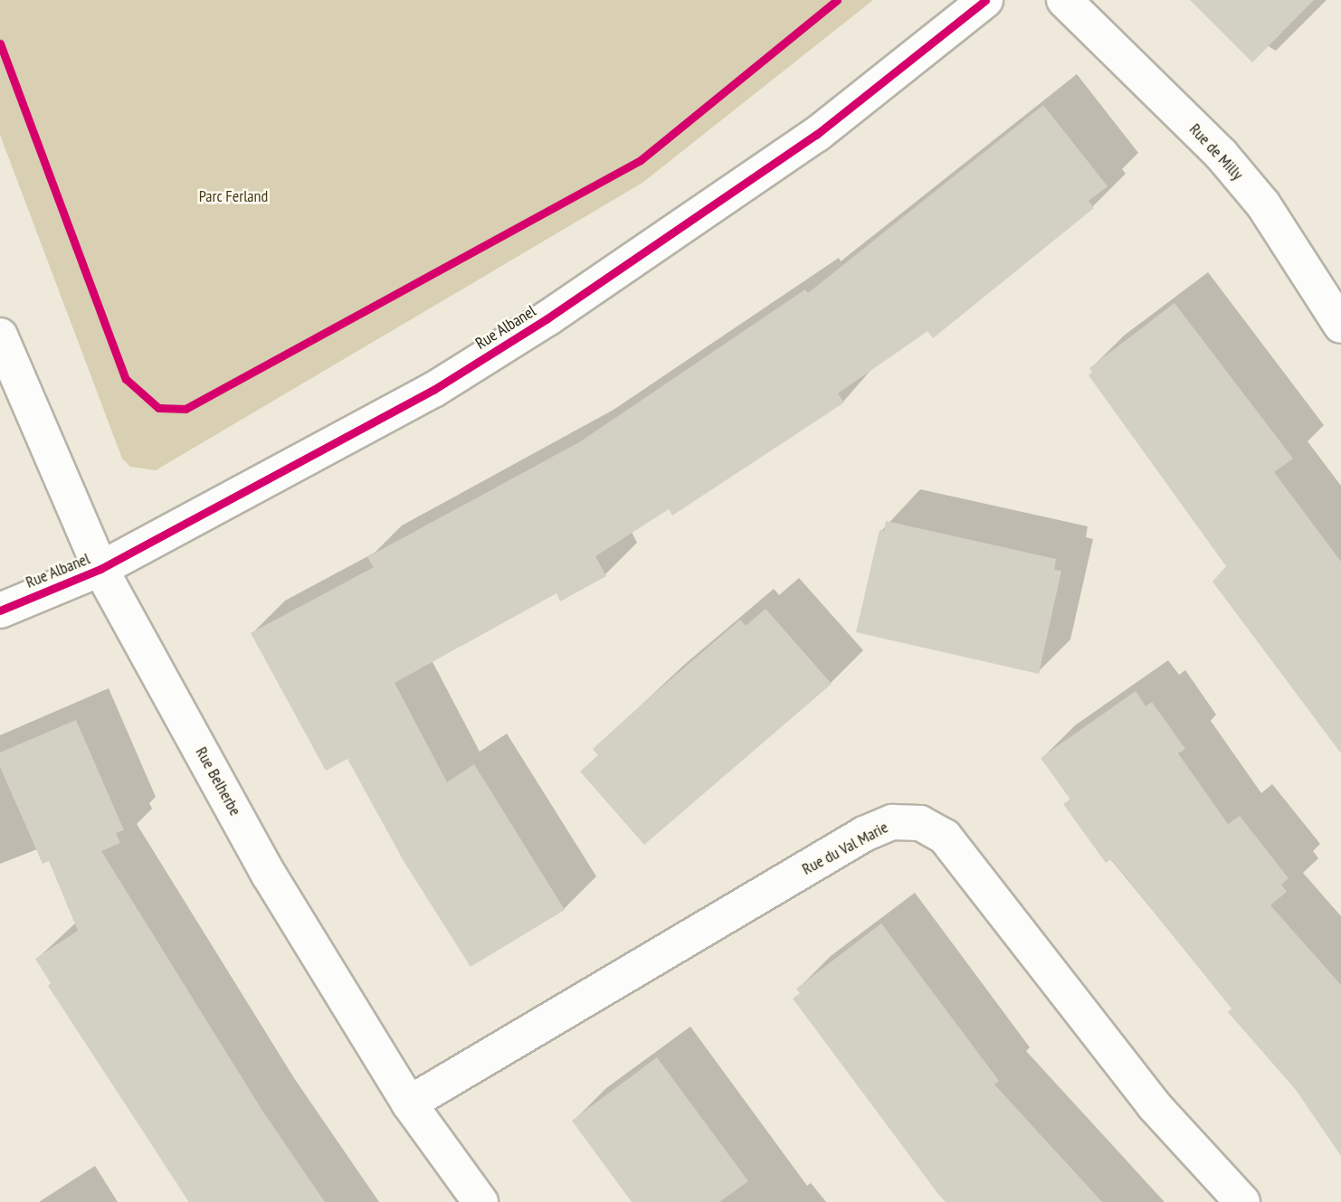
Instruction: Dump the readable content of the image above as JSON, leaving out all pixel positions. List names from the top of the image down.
{
  "streets": {
    "street": [
      "Rue de Milly",
      "Rue Albanel",
      "Rue Belherbe",
      "Rue du Val Marie"
    ]
  },
  "crossings": [
    ["Rue Albanel", "Rue Belherbe"],
    ["Rue Belherbe", "Rue du Val Marie"]
  ],
  "parks": ["Parc Ferland"]
}
